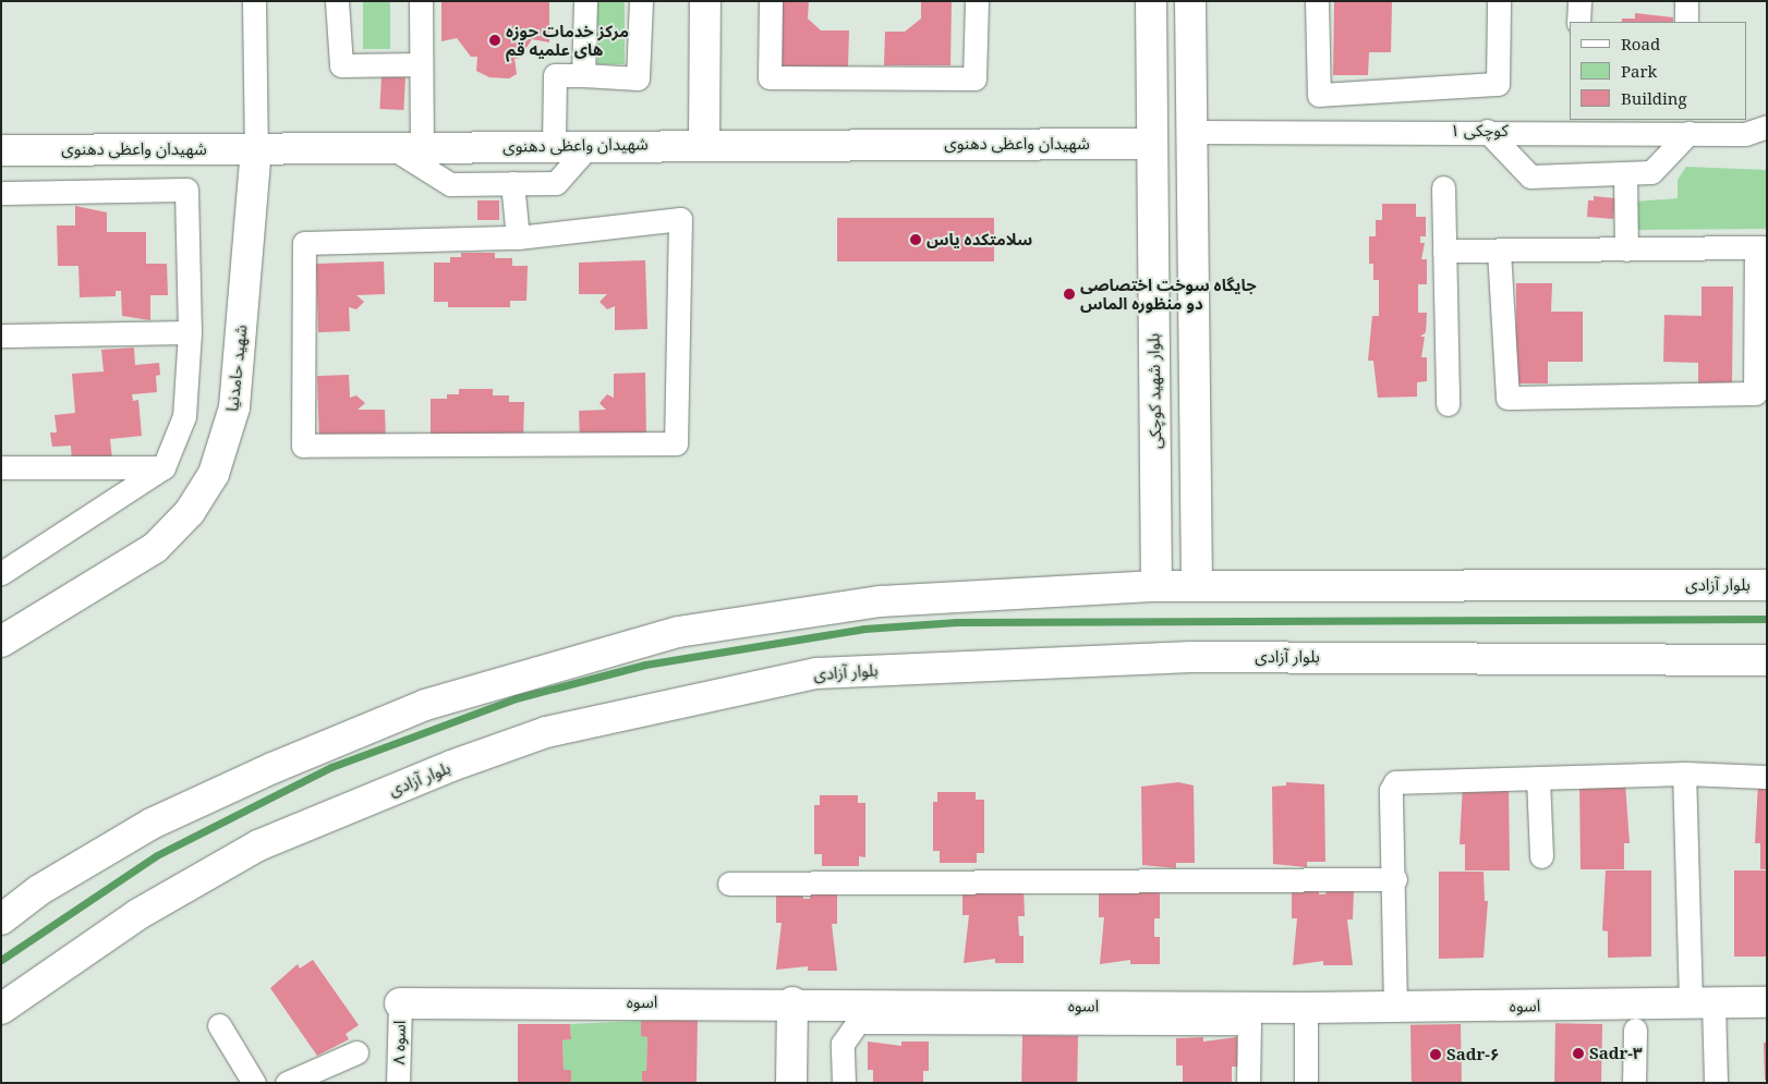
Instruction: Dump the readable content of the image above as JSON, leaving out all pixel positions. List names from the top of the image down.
{
  "streets": {
    "street": [
      "کوچکی ۱",
      "شهیدان واعظی دهنوی",
      "شهید حامدنیا",
      "بلوار شهید کوچکی",
      "بلوار آزادی",
      "اسوه",
      "اسوه ۸"
    ]
  },
  "crossings": [
    ["شهیدان واعظی دهنوی", "شهید حامدنیا"],
    ["شهیدان واعظی دهنوی", "بلوار شهید کوچکی"],
    ["بلوار شهید کوچکی", "بلوار آزادی"],
    ["اسوه", "اسوه ۸"]
  ],
  "places": [
    "مرکز خدمات حوزه های علمیه قم",
    "سلامتکده یاس",
    "جایگاه سوخت اختصاصی دو منظوره الماس",
    "Sadr-۳",
    "Sadr-۶"
  ],
  "legend": ["Road", "Park", "Building"]
}
